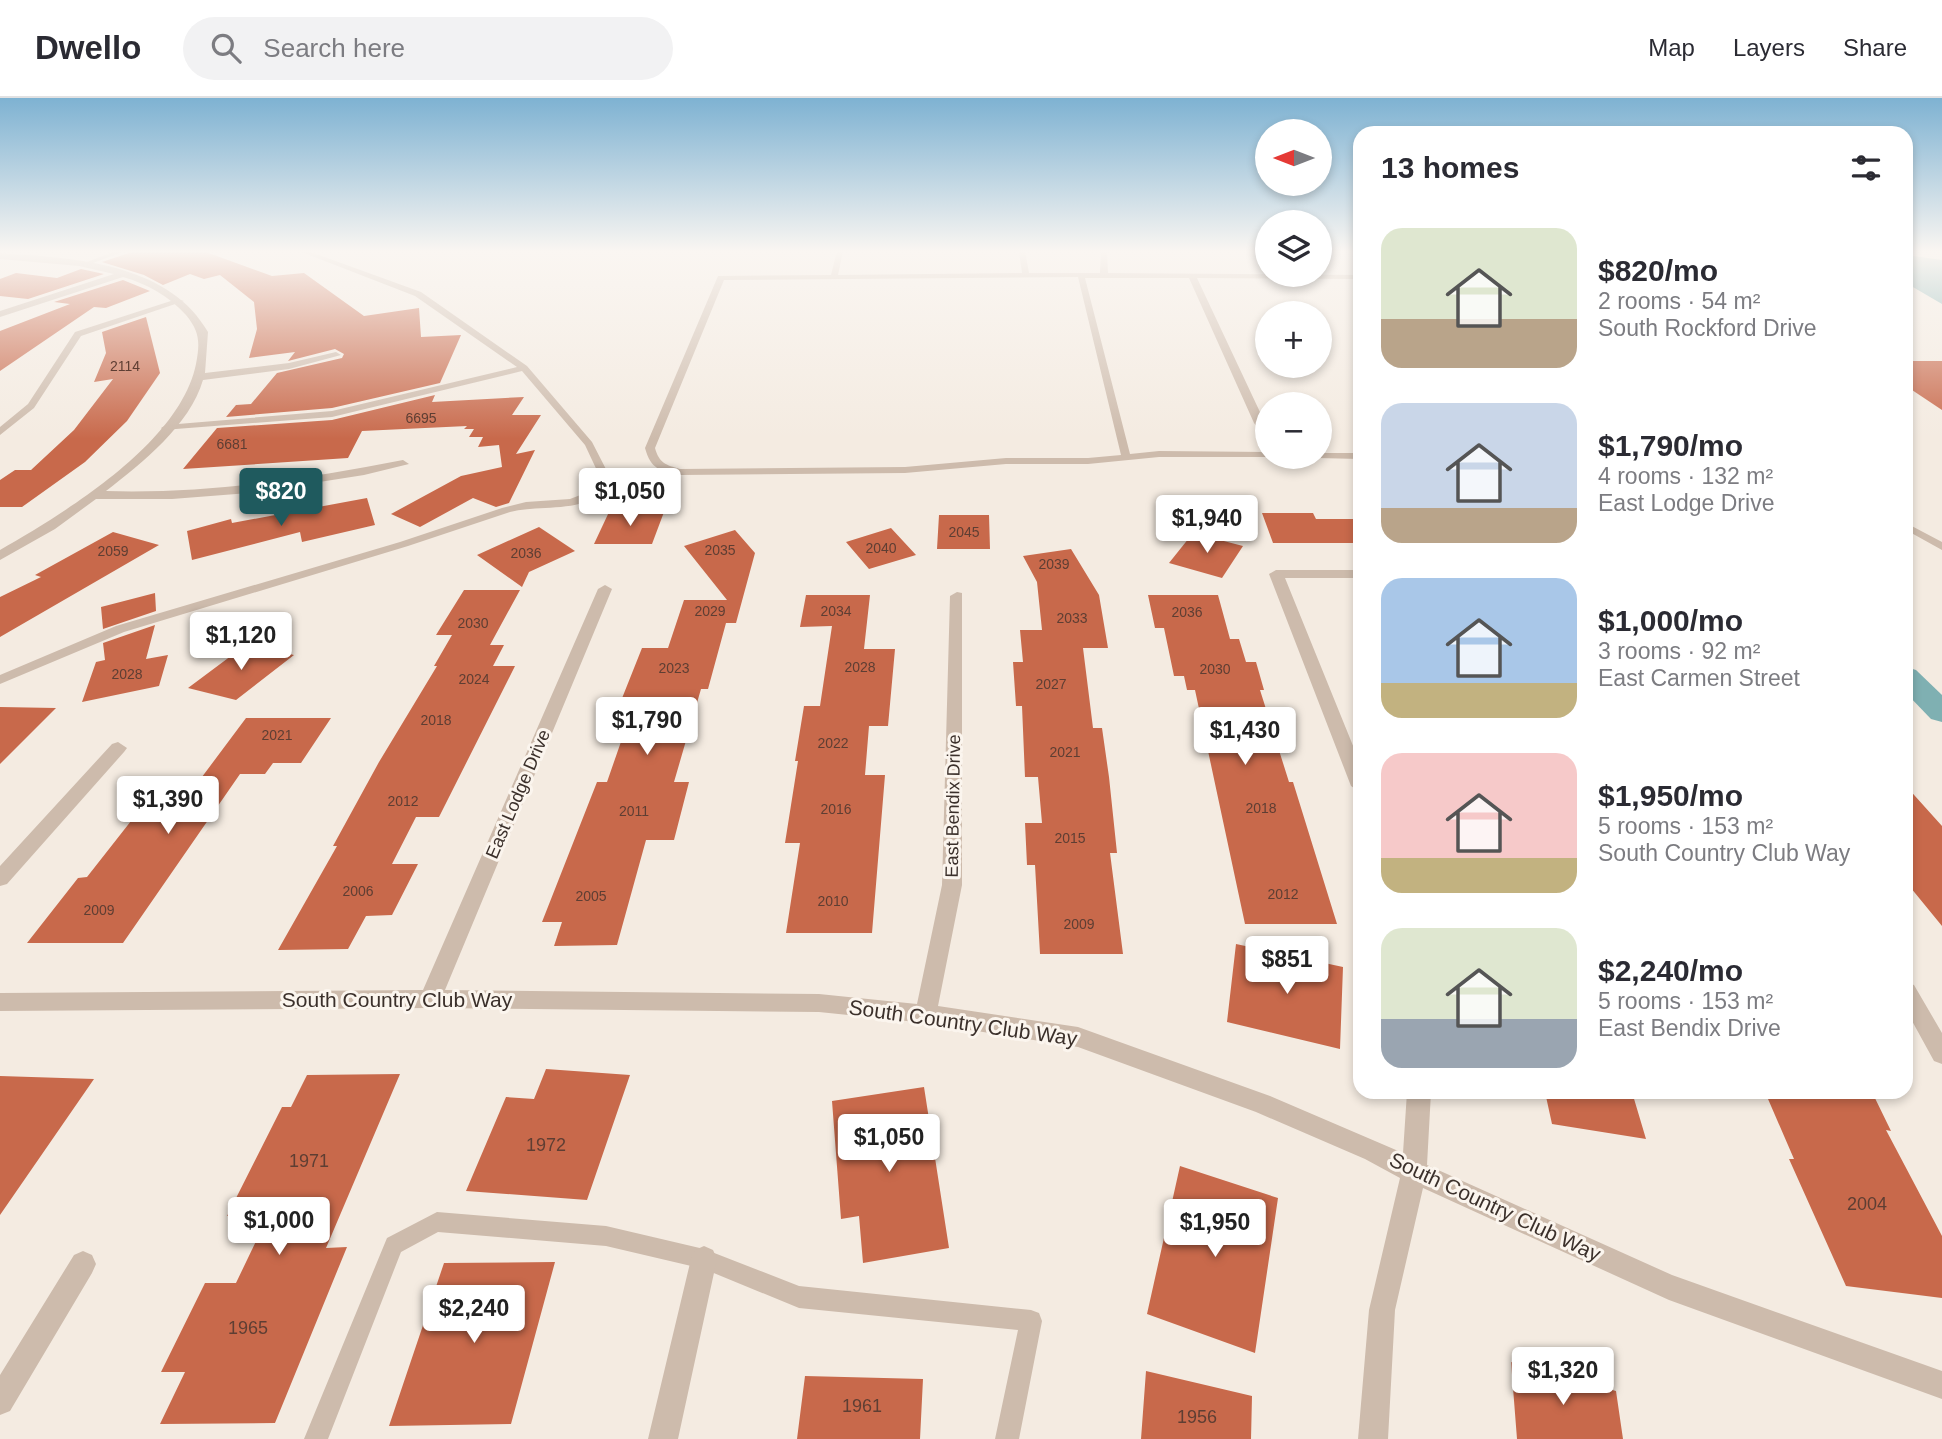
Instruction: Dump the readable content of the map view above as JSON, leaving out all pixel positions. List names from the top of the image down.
{
  "streets": {
    "street": ["East Lodge Drive", "East Bendix Drive", "South Country Club Way"]
  },
  "crossings": [
    ["East Lodge Drive", "South Country Club Way"],
    ["East Bendix Drive", "South Country Club Way"]
  ],
  "house_numbers": [
    "2114",
    "6695",
    "6681",
    "2045",
    "2040",
    "2035",
    "2059",
    "2036",
    "2039",
    "2029",
    "2034",
    "2036",
    "2033",
    "2030",
    "2028",
    "2023",
    "2030",
    "2028",
    "2024",
    "2027",
    "2018",
    "2021",
    "2022",
    "2021",
    "2012",
    "2018",
    "2016",
    "2011",
    "2015",
    "2006",
    "2012",
    "2005",
    "2010",
    "2009",
    "2009",
    "1972",
    "1971",
    "2004",
    "1965",
    "1961",
    "1956"
  ],
  "north": "left",
  "page": {
    "header": "Dwello",
    "search": "Search here",
    "nav": ["Map", "Layers", "Share"],
    "map_buttons": ["+", "−"],
    "heading": "13 homes",
    "list": [
      {
        "name": "$820/mo",
        "note": "2 rooms · 54 m² · South Rockford Drive"
      },
      {
        "name": "$1,790/mo",
        "note": "4 rooms · 132 m² · East Lodge Drive"
      },
      {
        "name": "$1,000/mo",
        "note": "3 rooms · 92 m² · East Carmen Street"
      },
      {
        "name": "$1,950/mo",
        "note": "5 rooms · 153 m² · South Country Club Way"
      },
      {
        "name": "$2,240/mo",
        "note": "5 rooms · 153 m² · East Bendix Drive"
      }
    ],
    "price": [
      "$820",
      "$1,050",
      "$1,940",
      "$1,120",
      "$1,790",
      "$1,430",
      "$1,390",
      "$851",
      "$1,050",
      "$1,000",
      "$1,950",
      "$2,240",
      "$1,320"
    ]
  }
}
